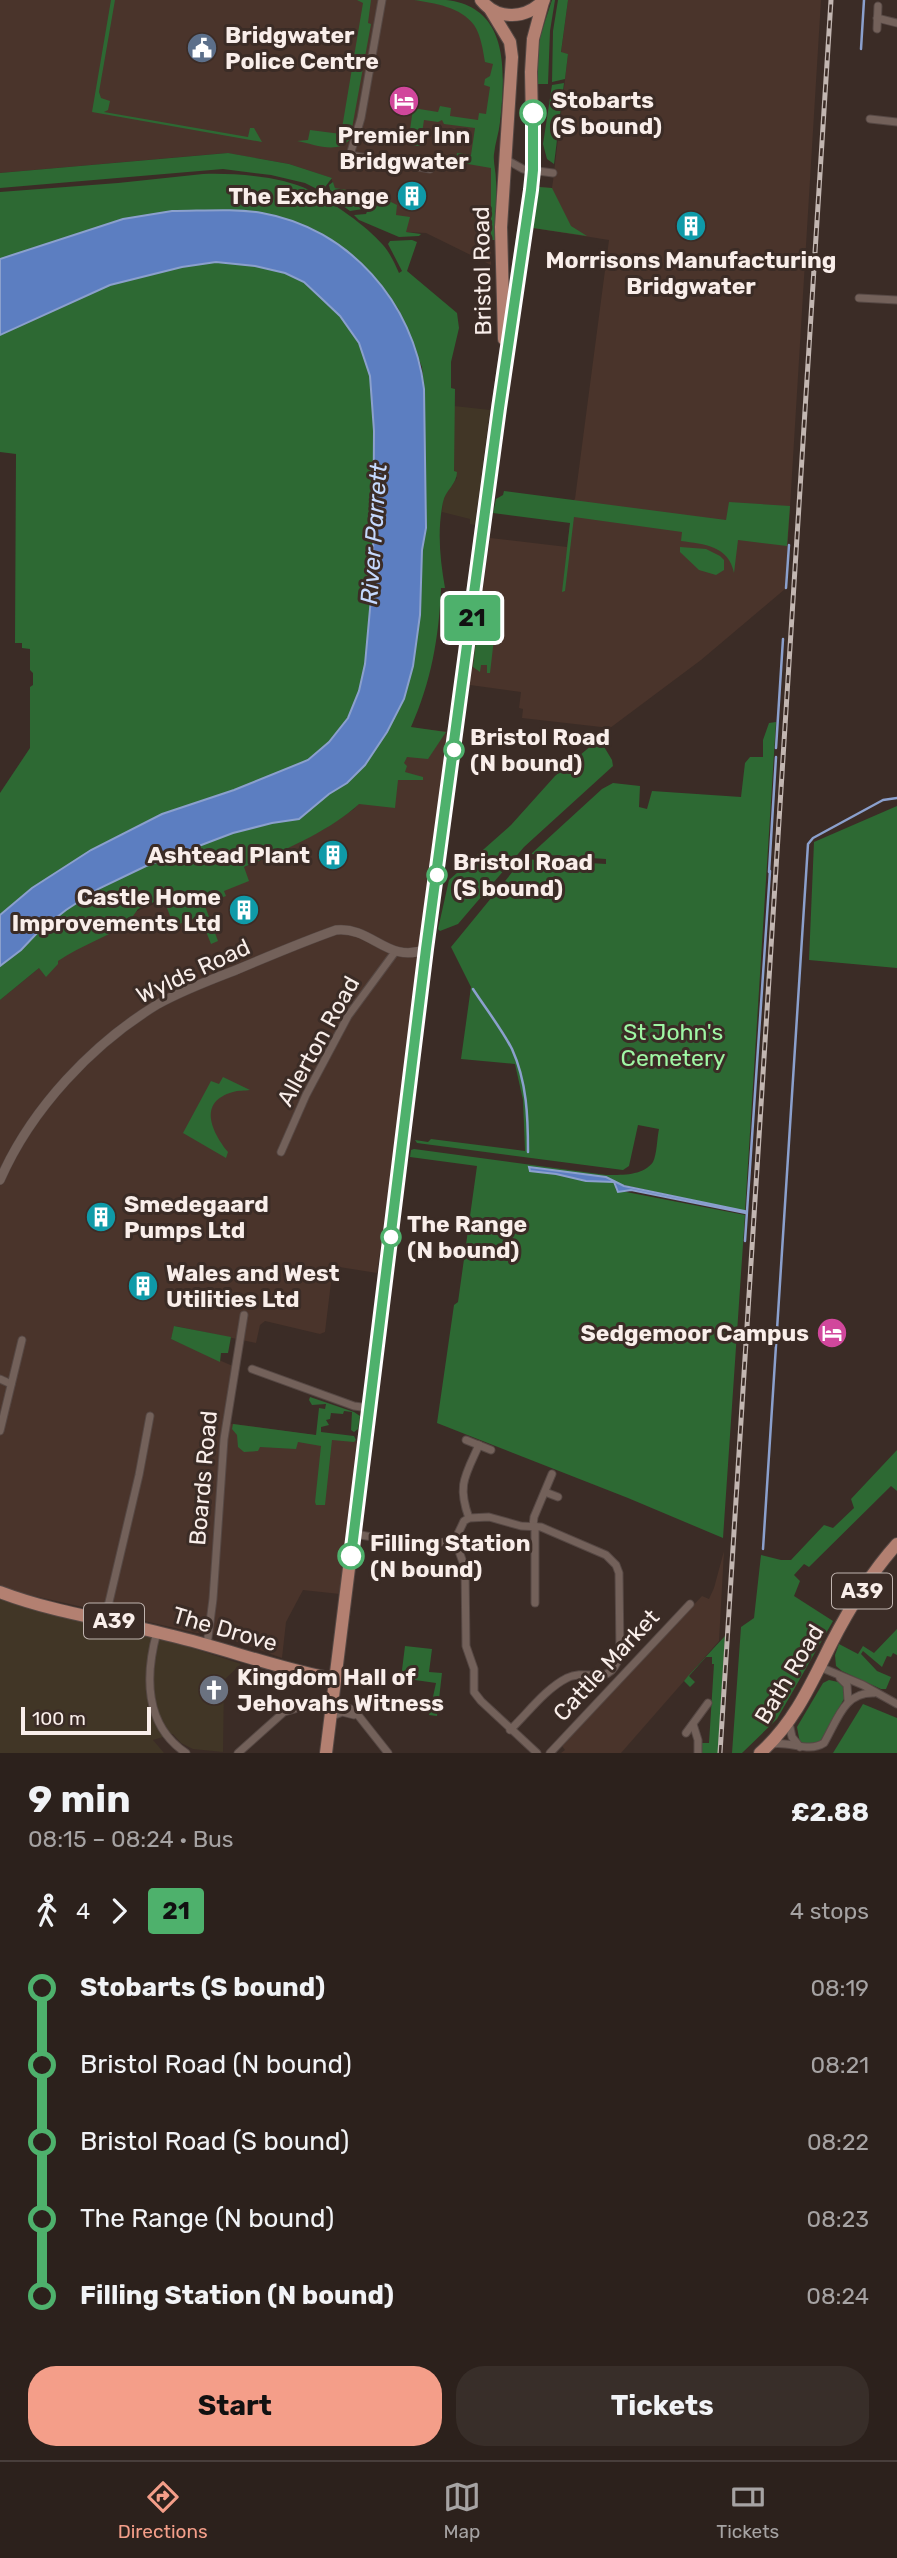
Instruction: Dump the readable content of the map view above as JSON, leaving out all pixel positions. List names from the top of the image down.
{
  "streets": {
    "main road": [
      "Bristol Road",
      "A39",
      "The Drove",
      "Bath Road"
    ],
    "street": [
      "Wylds Road",
      "Allerton Road",
      "Boards Road",
      "Cattle Market"
    ]
  },
  "crossings": [
    ["Bristol Road", "The Drove"],
    ["Wylds Road", "Allerton Road"],
    ["Boards Road", "The Drove"]
  ],
  "water": ["River Parrett"],
  "parks": ["St John's Cemetery"],
  "places": {
    "public building": ["Bridgwater Police Centre"],
    "hotel": ["Premier Inn Bridgwater", "Sedgemoor Campus"],
    "other": [
      "Stobarts (S bound)",
      "Bristol Road (N bound)",
      "Bristol Road (S bound)",
      "The Range (N bound)",
      "Filling Station (N bound)"
    ],
    "building": [
      "The Exchange",
      "Morrisons Manufacturing Bridgwater",
      "Ashtead Plant",
      "Castle Home Improvements Ltd",
      "Smedegaard Pumps Ltd",
      "Wales and West Utilities Ltd"
    ],
    "church": ["Kingdom Hall of Jehovahs Witness"]
  },
  "lines": ["bus line 21"],
  "scale_bar": "100 m",
  "page": {
    "on_map": "21",
    "scale": "100 m",
    "heading": ["9 min", "08:15 – 08:24 · Bus", "£2.88"],
    "legs": ["4", "21", "4 stops"],
    "list": [
      {
        "name": "Stobarts (S bound)",
        "value": "08:19"
      },
      {
        "name": "Bristol Road (N bound)",
        "value": "08:21"
      },
      {
        "name": "Bristol Road (S bound)",
        "value": "08:22"
      },
      {
        "name": "The Range (N bound)",
        "value": "08:23"
      },
      {
        "name": "Filling Station (N bound)",
        "value": "08:24"
      }
    ],
    "buttons": ["Start", "Tickets"],
    "tabs": ["Directions", "Map", "Tickets"]
  }
}
